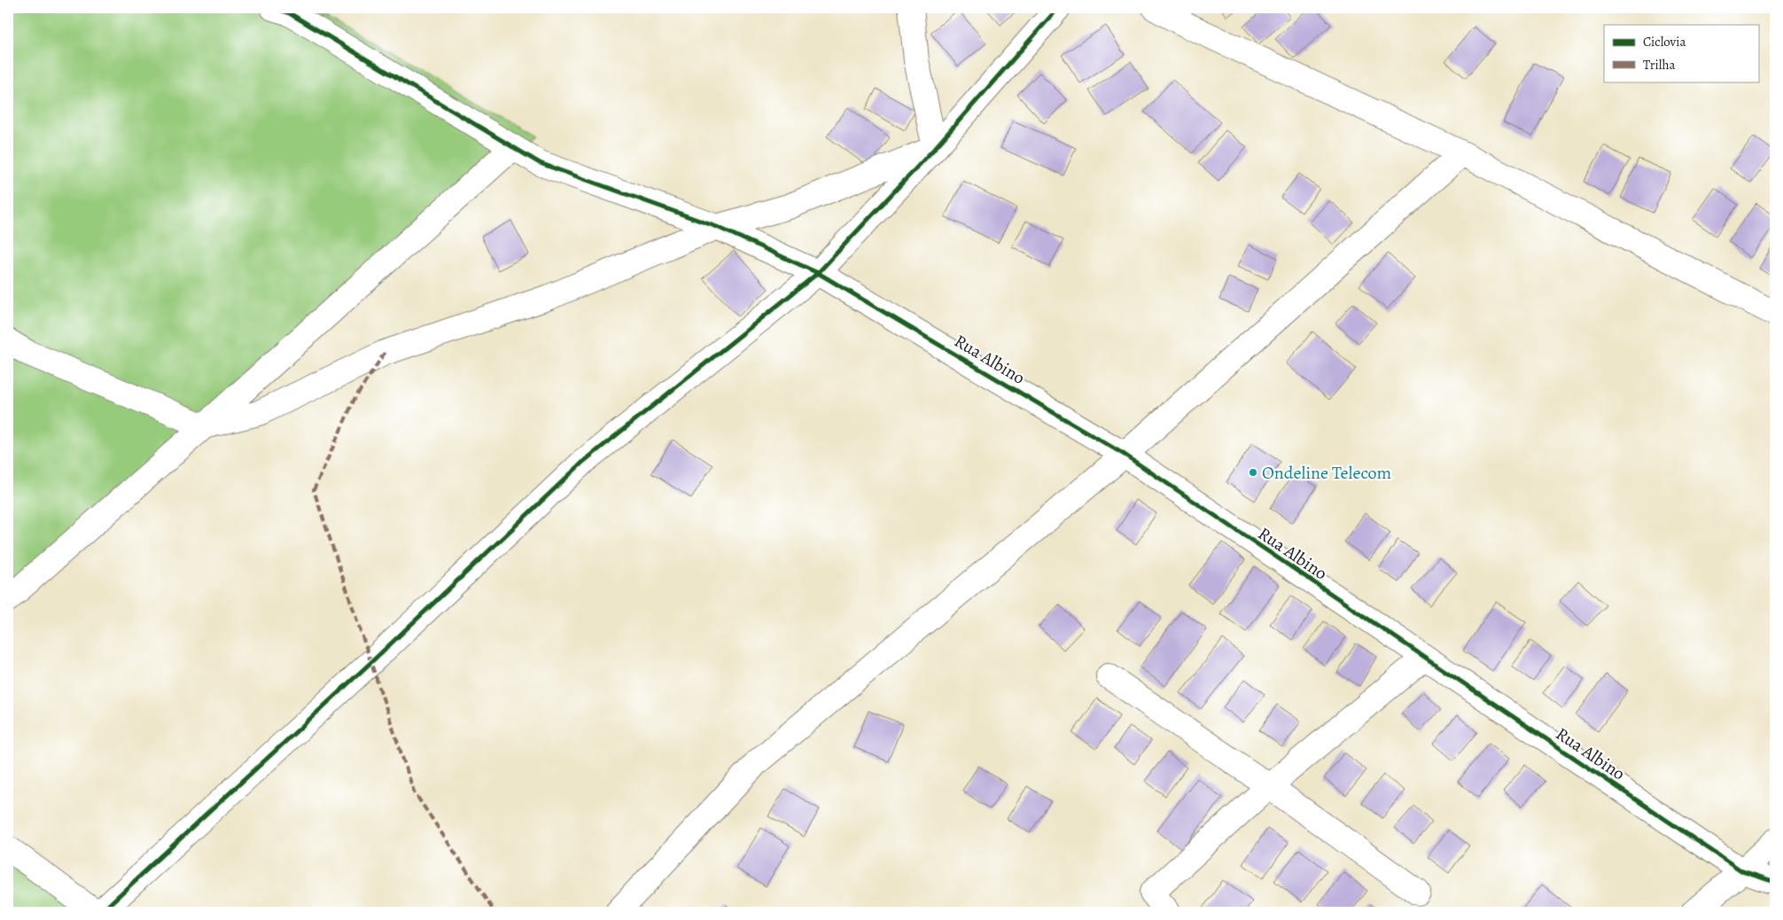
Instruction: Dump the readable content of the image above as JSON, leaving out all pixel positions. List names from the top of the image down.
{
  "streets": {
    "street": ["Rua Albino"]
  },
  "places": ["Ondeline Telecom"],
  "legend": ["Ciclovia", "Trilha"]
}
